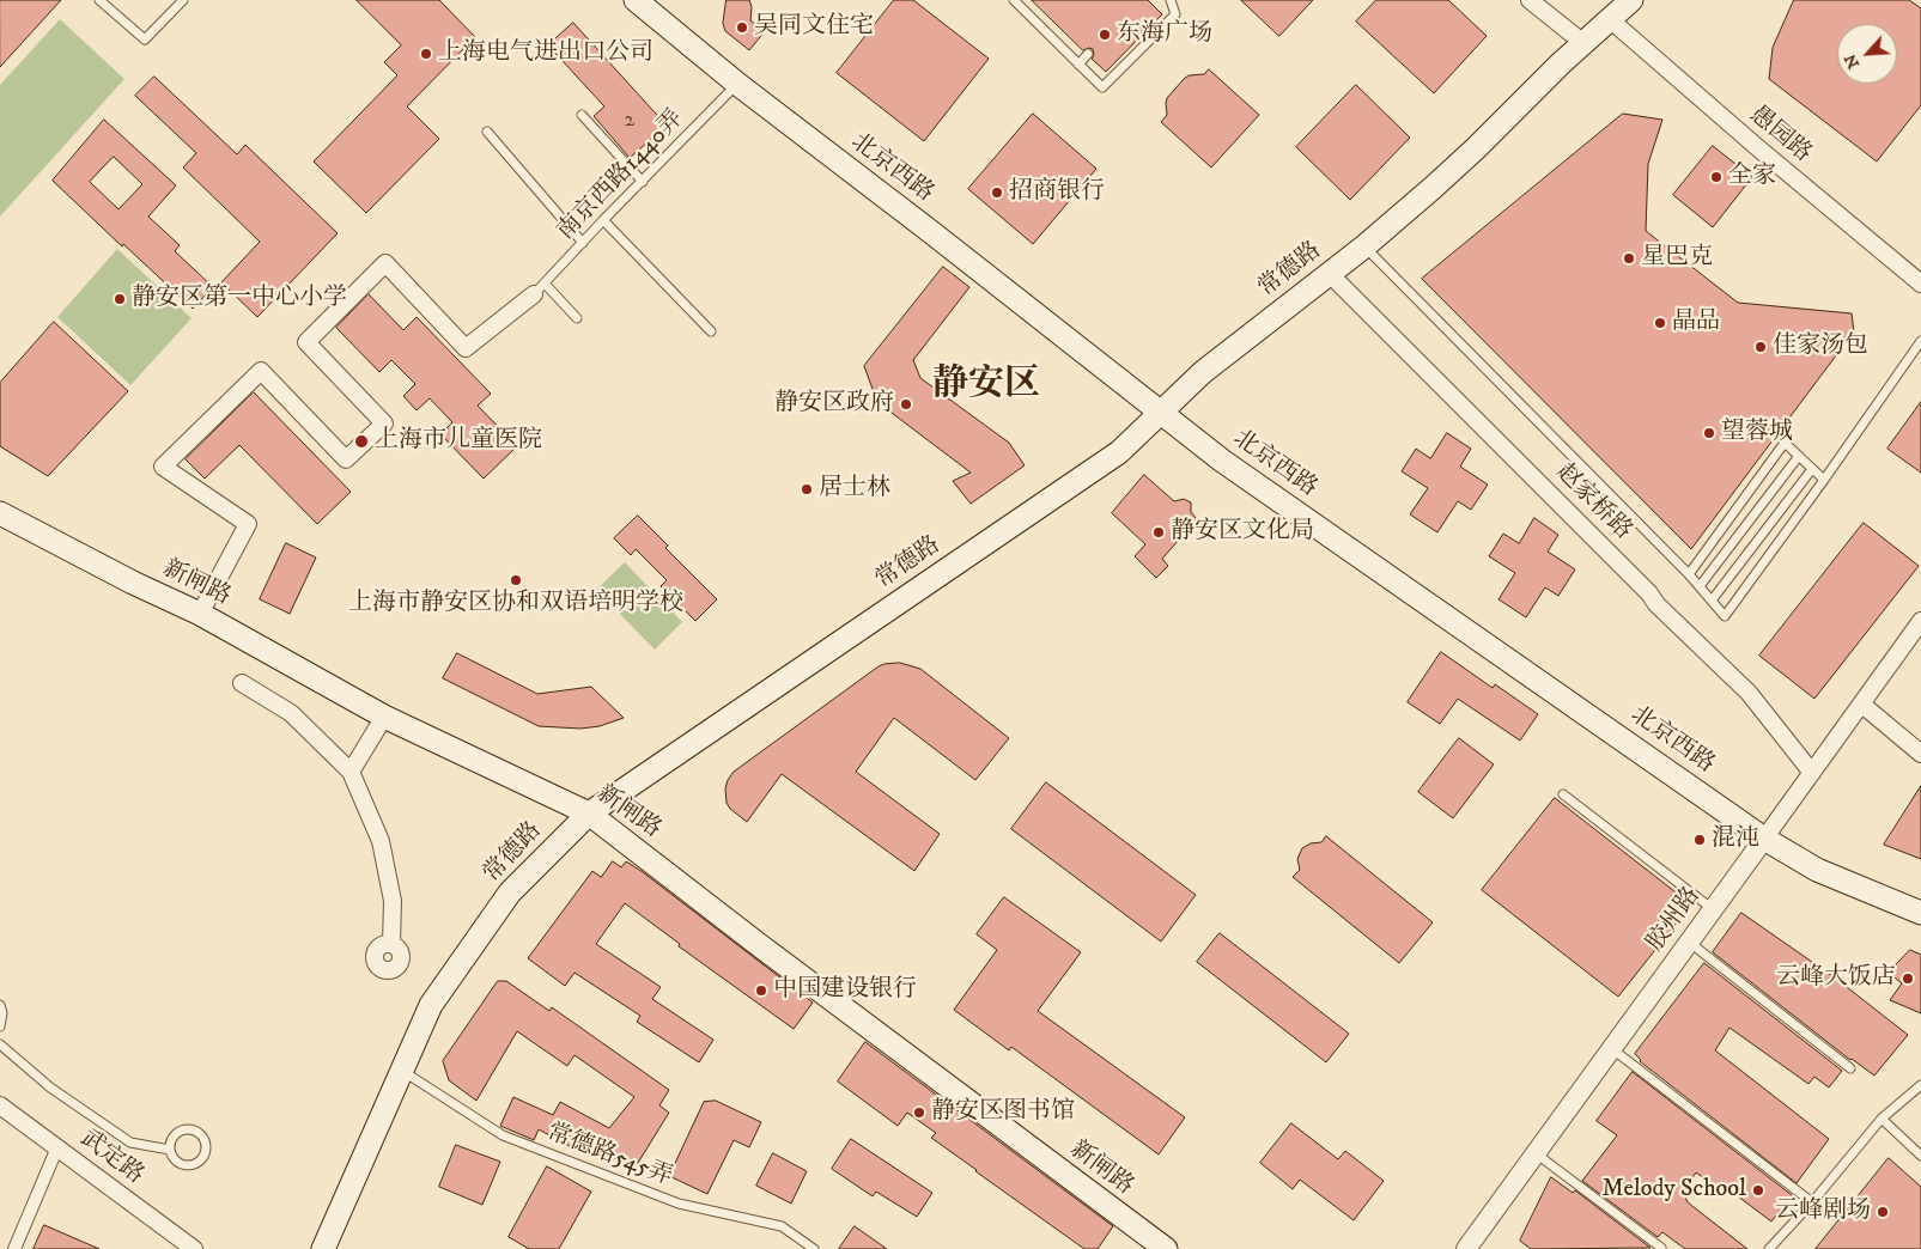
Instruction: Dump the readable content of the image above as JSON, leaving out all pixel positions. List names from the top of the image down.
{
  "streets": {
    "main road": ["北京西路", "常德路", "新闸路"],
    "street": [
      "愚园路",
      "赵家桥路",
      "胶州路",
      "武定路"
    ],
    "lane": ["南京西路1440弄", "常德路545弄"]
  },
  "crossings": [
    ["愚园路", "常德路"],
    ["北京西路", "南京西路1440弄"],
    ["北京西路", "常德路"],
    ["北京西路", "胶州路"],
    ["常德路", "赵家桥路"],
    ["常德路", "新闸路"],
    ["常德路", "常德路545弄"],
    ["赵家桥路", "胶州路"]
  ],
  "districts": ["静安区"],
  "places": [
    "吴同文住宅",
    "东海广场",
    "上海电气进出口公司",
    "全家",
    "招商银行",
    "星巴克",
    "静安区第一中心小学",
    "晶品",
    "佳家汤包",
    "静安区政府",
    "望蓉城",
    "上海市儿童医院",
    "居士林",
    "静安区文化局",
    "上海市静安区协和双语培明学校",
    "混沌",
    "云峰大饭店",
    "中国建设银行",
    "静安区图书馆",
    "Melody School",
    "云峰剧场"
  ],
  "house_numbers": ["2"],
  "north": "bottom left"
}
